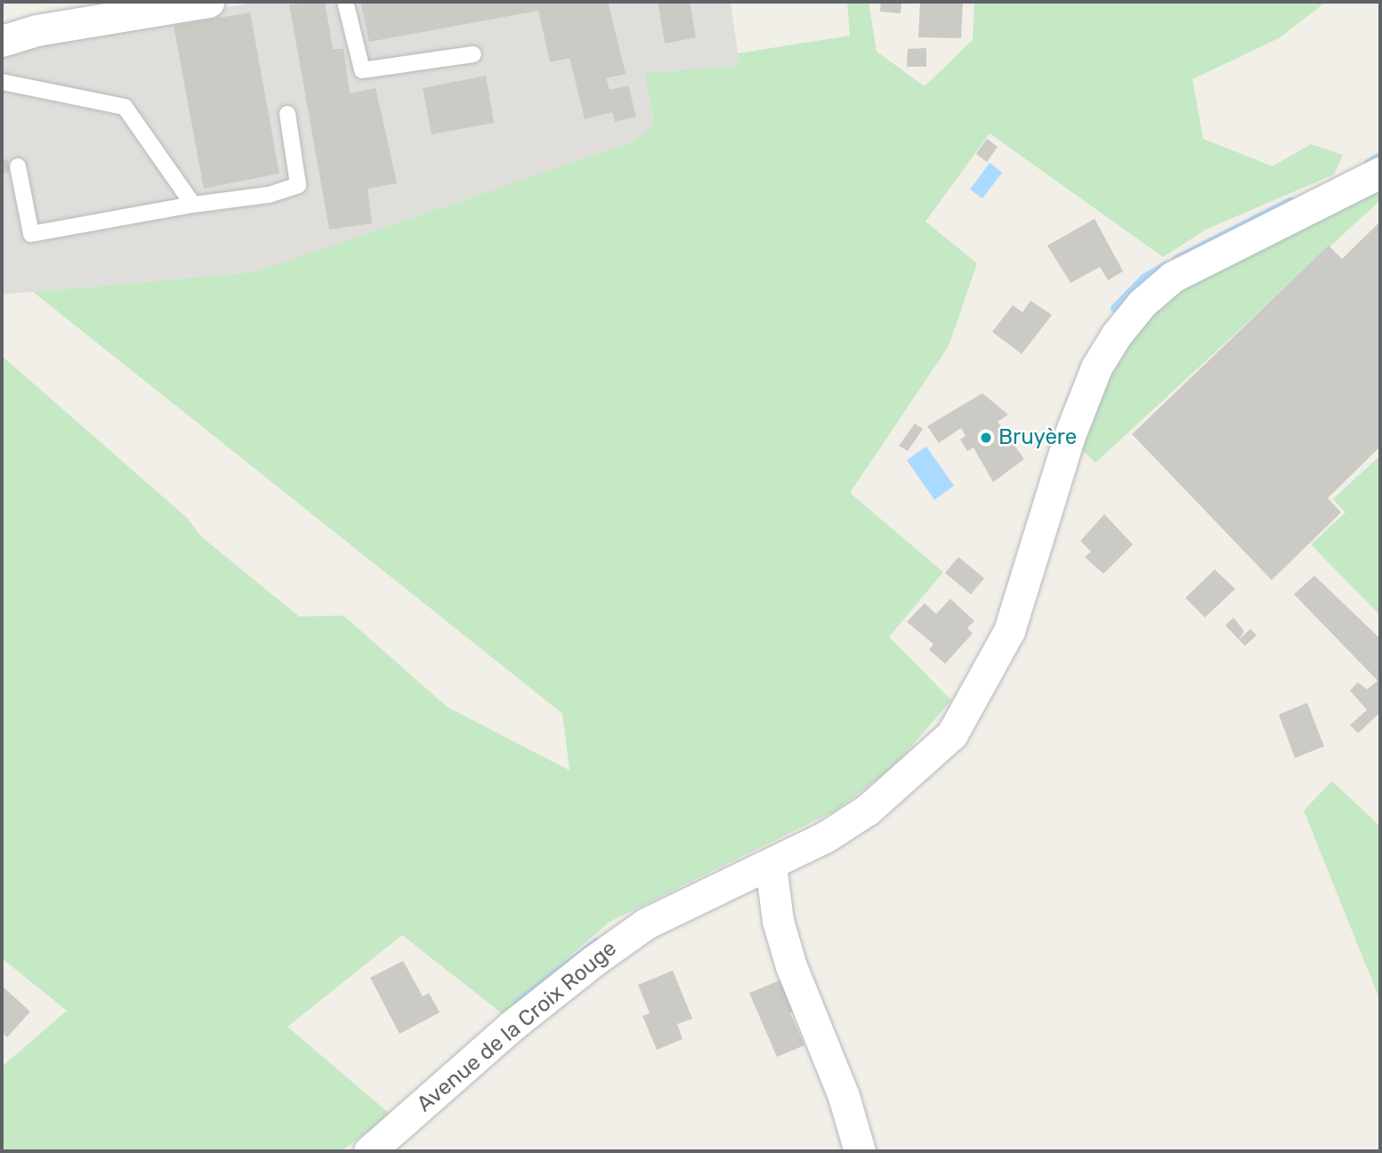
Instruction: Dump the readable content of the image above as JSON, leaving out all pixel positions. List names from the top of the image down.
{
  "streets": {
    "street": ["Avenue de la Croix Rouge"]
  },
  "places": ["Bruyère"]
}
